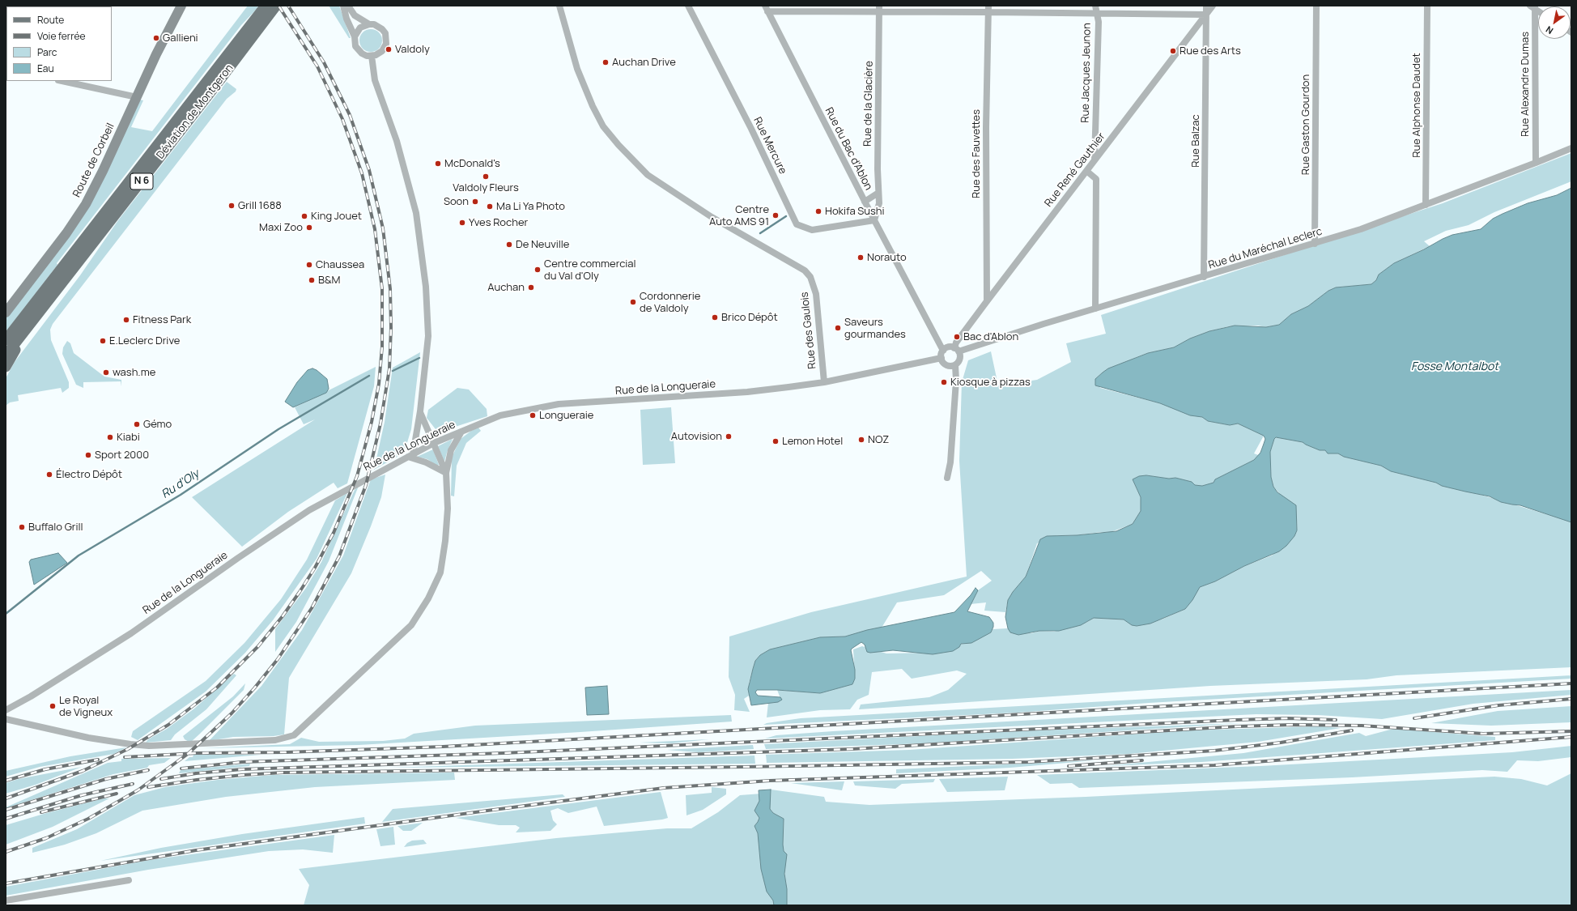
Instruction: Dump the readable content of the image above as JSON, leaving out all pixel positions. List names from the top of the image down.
{
  "streets": {
    "main road": ["Déviation de Montgeron", "Route de Corbeil", "N 6"],
    "street": [
      "Rue Jacques Jeunon",
      "Rue Alexandre Dumas",
      "Rue de la Glacière",
      "Rue Alphonse Daudet",
      "Rue Gaston Gourdon",
      "Rue Balzac",
      "Rue Mercure",
      "Rue du Bac d'Ablon",
      "Rue des Fauvettes",
      "Rue René Gauthier",
      "Rue du Maréchal Leclerc",
      "Rue des Gaulois",
      "Rue de la Longueraie"
    ]
  },
  "crossings": [
    ["Rue Jacques Jeunon", "Rue René Gauthier"],
    ["Rue Alexandre Dumas", "Rue du Maréchal Leclerc"],
    ["Rue de la Glacière", "Rue Mercure"],
    ["Rue de la Glacière", "Rue du Bac d'Ablon"],
    ["Rue Alphonse Daudet", "Rue du Maréchal Leclerc"],
    ["Rue Gaston Gourdon", "Rue du Maréchal Leclerc"],
    ["Rue Balzac", "Rue René Gauthier"],
    ["Rue Balzac", "Rue du Maréchal Leclerc"],
    ["Rue Mercure", "Rue du Bac d'Ablon"],
    ["Rue du Bac d'Ablon", "Rue René Gauthier"],
    ["Rue du Bac d'Ablon", "Rue du Maréchal Leclerc"],
    ["Rue du Bac d'Ablon", "Rue de la Longueraie"],
    ["Rue des Fauvettes", "Rue René Gauthier"],
    ["Rue René Gauthier", "Rue du Maréchal Leclerc"],
    ["Rue René Gauthier", "Rue de la Longueraie"],
    ["Rue du Maréchal Leclerc", "Rue de la Longueraie"],
    ["Rue des Gaulois", "Rue de la Longueraie"]
  ],
  "water": ["Fosse Montalbot", "Ru d'Oly"],
  "places": [
    "Gallieni",
    "Valdoly",
    "Rue des Arts",
    "Auchan Drive",
    "McDonald's",
    "Valdoly Fleurs",
    "Soon",
    "Grill 1688",
    "Ma Li Ya Photo",
    "Hokifa Sushi",
    "Centre Auto AMS 91",
    "King Jouet",
    "Yves Rocher",
    "Maxi Zoo",
    "De Neuville",
    "Norauto",
    "Chaussea",
    "Centre commercial du Val d'Oly",
    "B&M",
    "Auchan",
    "Cordonnerie de Valdoly",
    "Brico Dépôt",
    "Fitness Park",
    "Saveurs gourmandes",
    "Bac d'Ablon",
    "E.Leclerc Drive",
    "wash.me",
    "Kiosque à pizzas",
    "Longueraie",
    "Gémo",
    "Autovision",
    "Kiabi",
    "NOZ",
    "Lemon Hotel",
    "Sport 2000",
    "Électro Dépôt",
    "Buffalo Grill",
    "Le Royal de Vigneux"
  ],
  "legend": [
    "Route",
    "Voie ferrée",
    "Parc",
    "Eau"
  ],
  "north": "bottom left"
}
